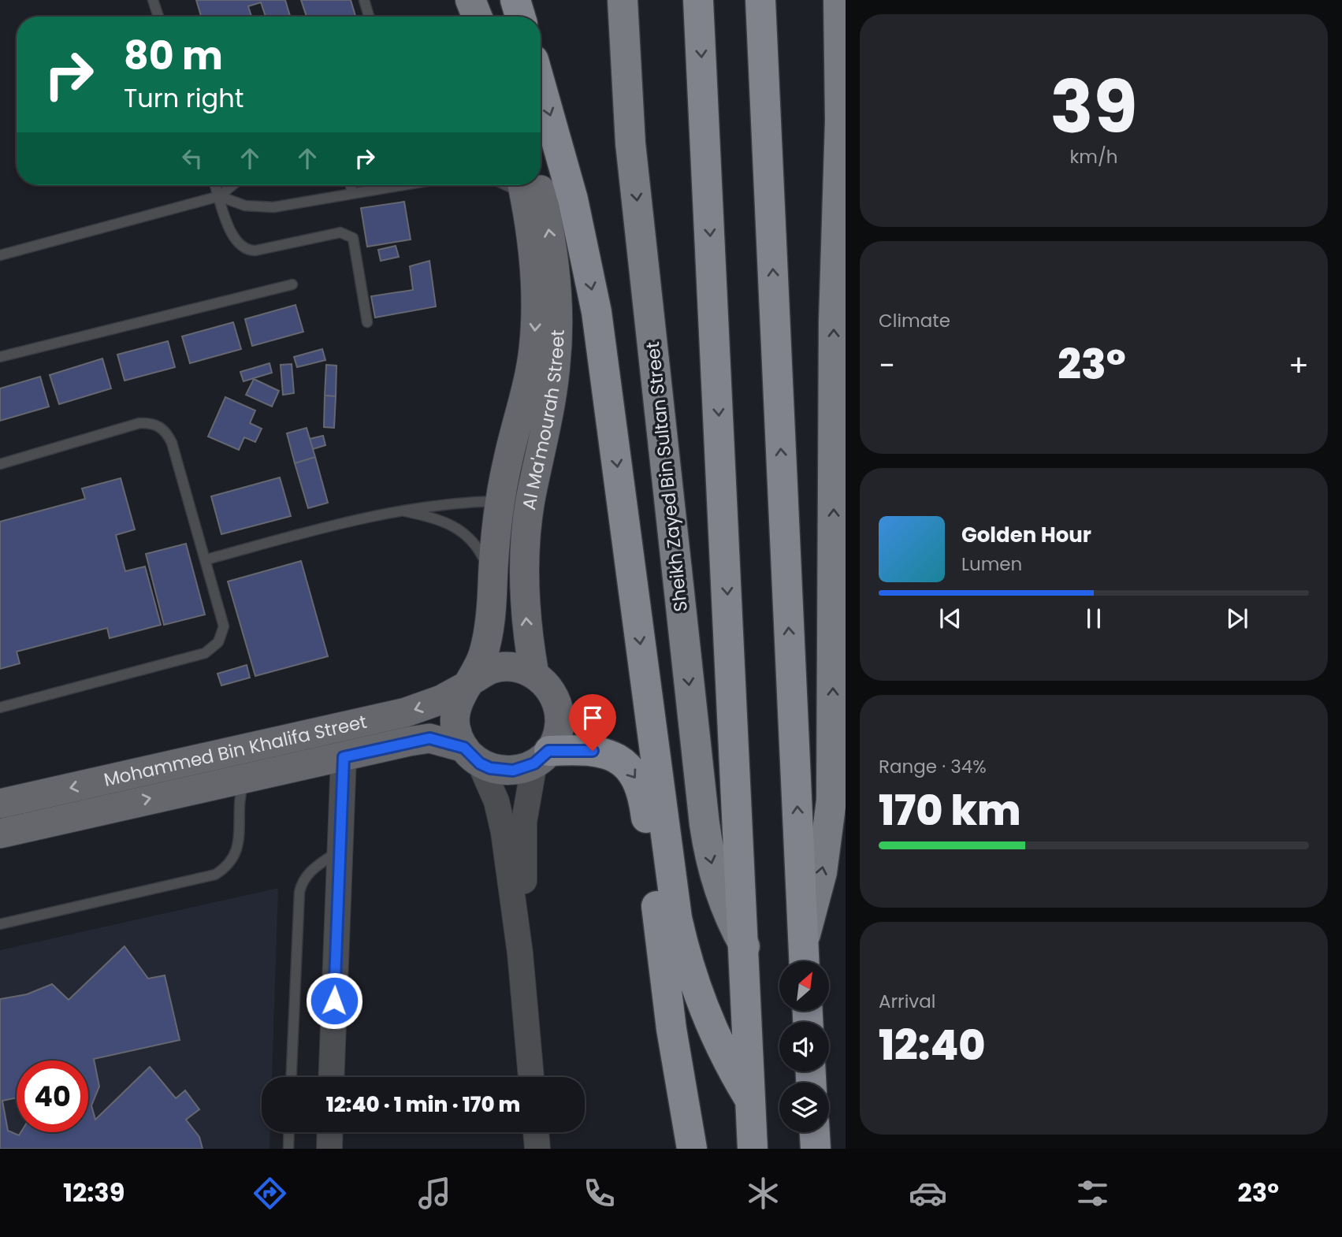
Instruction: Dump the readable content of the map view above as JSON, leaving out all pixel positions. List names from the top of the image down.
{
  "streets": {
    "highway": ["Sheikh Zayed Bin Sultan Street"],
    "main road": ["Al Ma'mourah Street", "Mohammed Bin Khalifa Street"]
  },
  "crossings": [
    ["Al Ma'mourah Street", "Mohammed Bin Khalifa Street"]
  ],
  "north": "top right",
  "page": {
    "tile": [
      ["39", "km/h"],
      "Climate",
      ["Range · 34%", "170 km"],
      ["Arrival", "12:40"]
    ],
    "turn": ["80 m", "Turn right"],
    "heat": ["−", "23°", "+"],
    "song": ["Golden Hour", "Lumen"],
    "limit": "40",
    "trip": "12:40 · 1 min · 170 m",
    "tabs": ["12:39", "23°"]
  }
}
